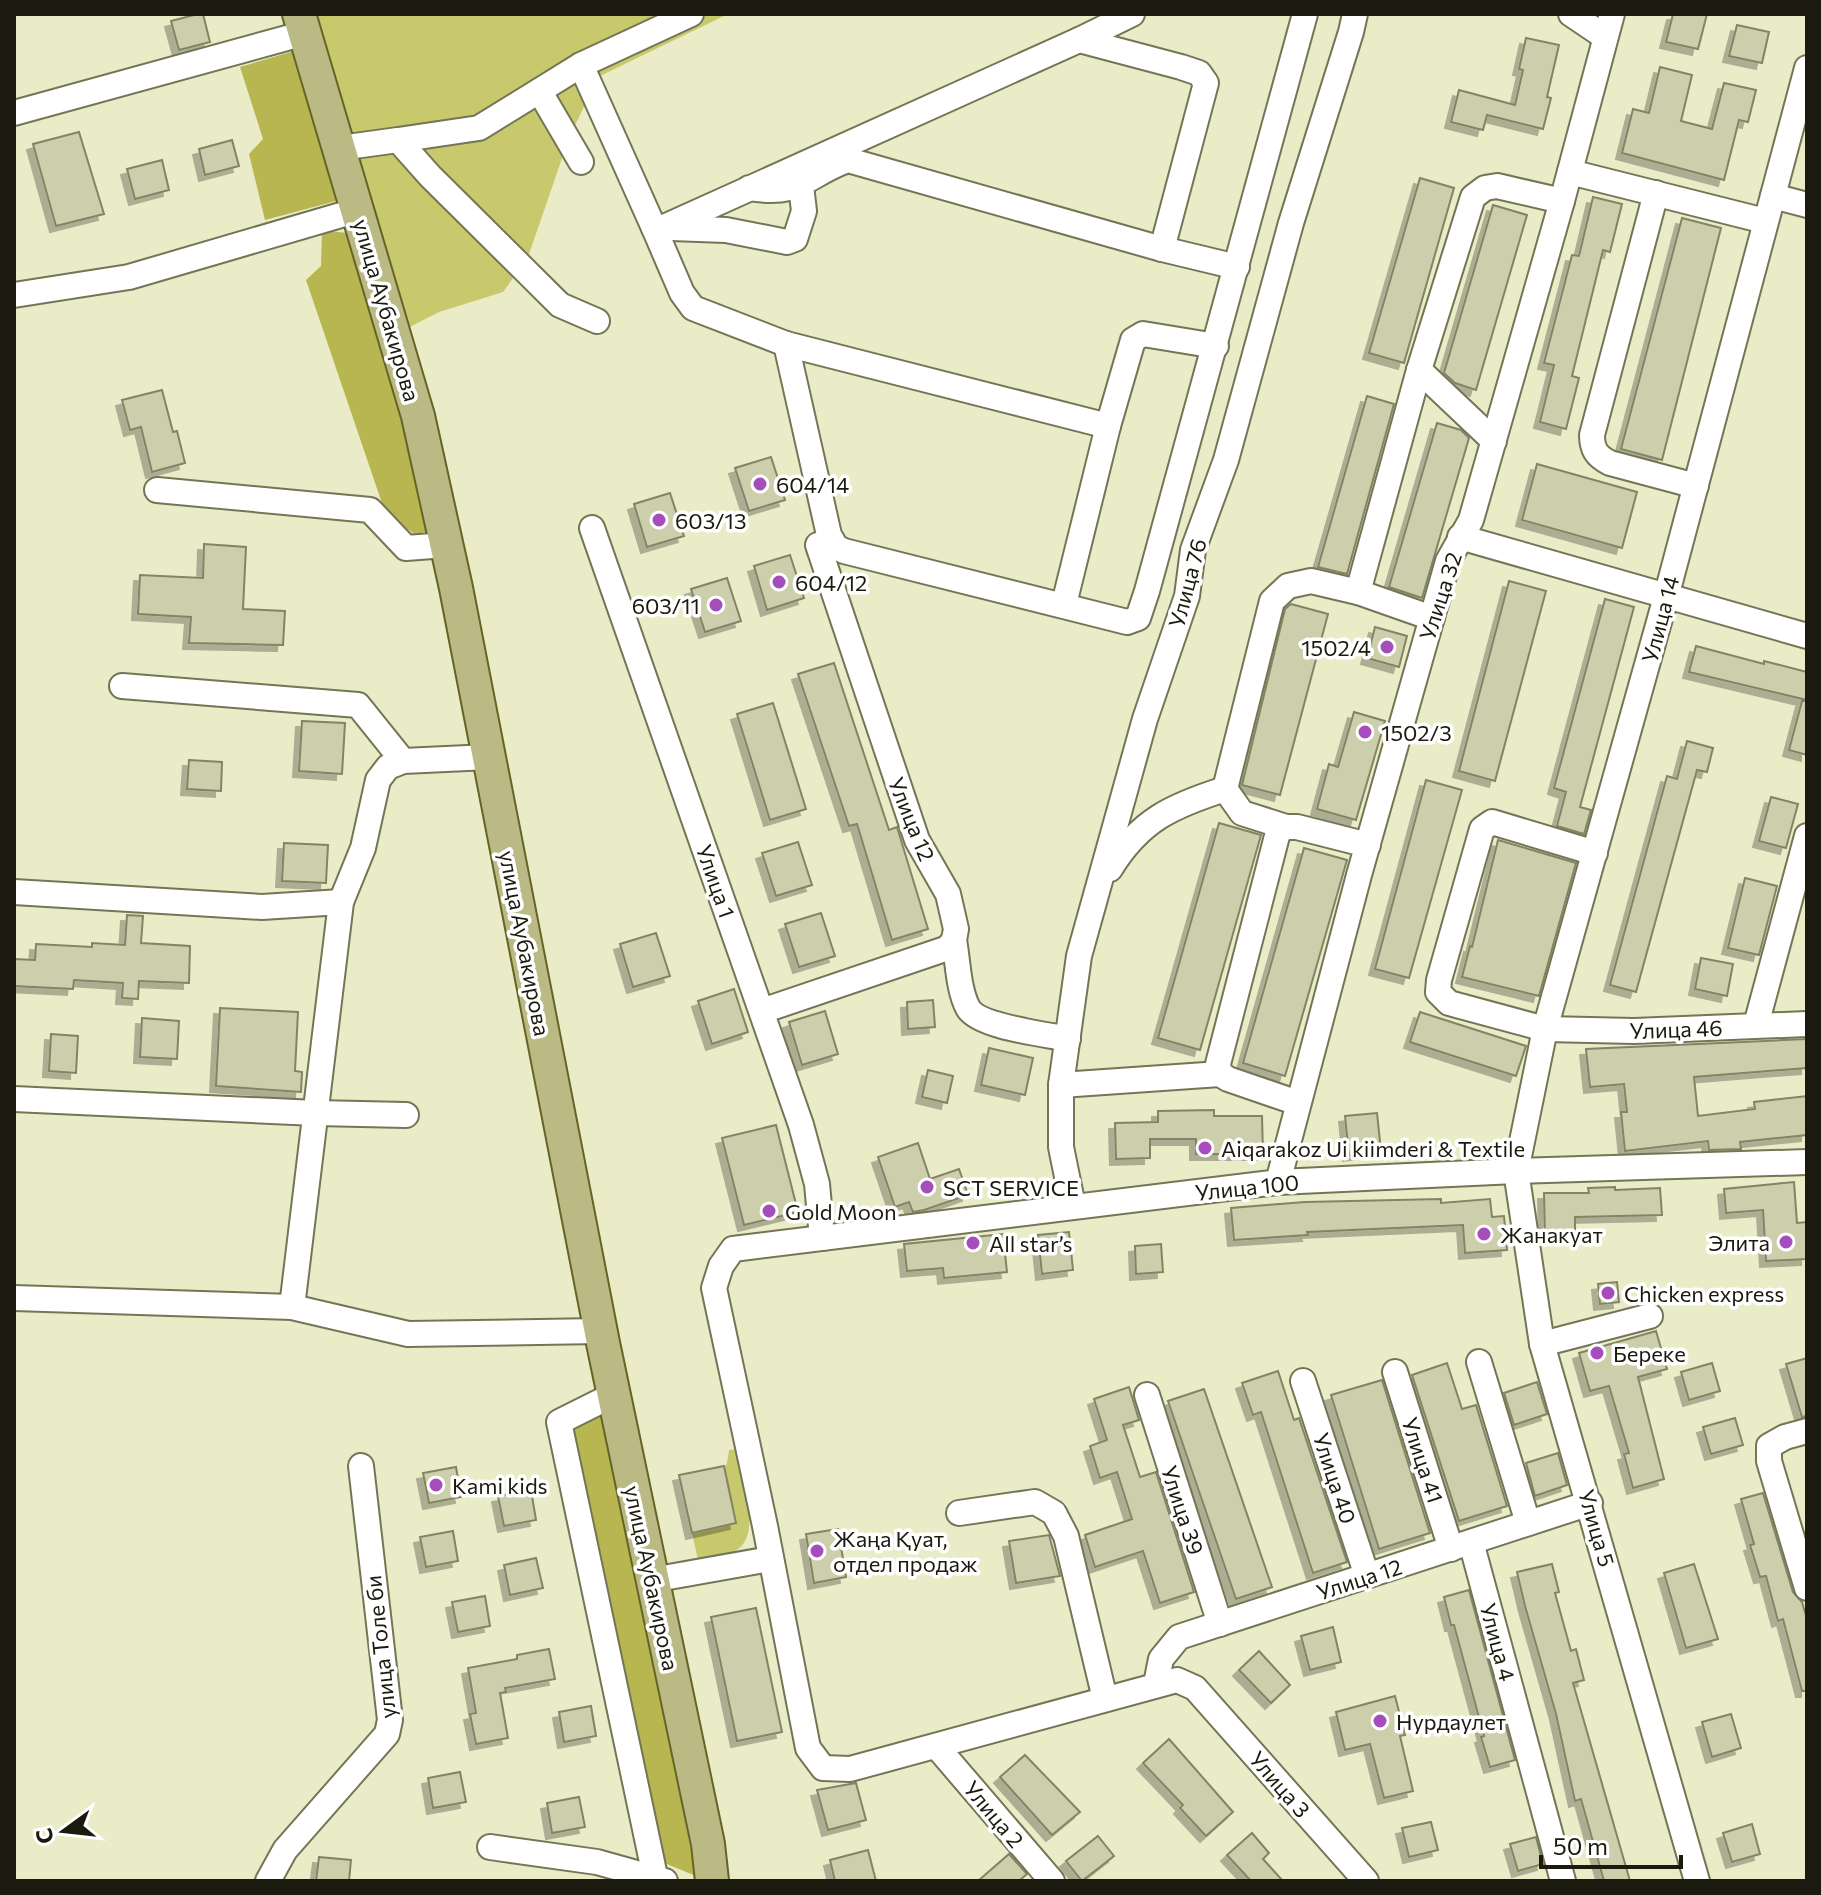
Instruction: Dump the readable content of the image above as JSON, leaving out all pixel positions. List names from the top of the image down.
{
  "streets": {
    "main road": ["улица Аубакирова"],
    "street": [
      "Улица 76",
      "Улица 32",
      "Улица 14",
      "Улица 12",
      "Улица 1",
      "Улица 46",
      "Улица 100",
      "Улица 41",
      "Улица 40",
      "Улица 39",
      "Улица 5",
      "Улица 4",
      "улица Толе би",
      "Улица 3",
      "Улица 2"
    ]
  },
  "crossings": [
    ["Улица 76", "Улица 12"],
    ["Улица 76", "Улица 100"],
    ["Улица 32", "Улица 100"],
    ["Улица 14", "Улица 46"],
    ["Улица 14", "Улица 100"],
    ["Улица 14", "Улица 5"],
    ["Улица 12", "Улица 41"],
    ["Улица 12", "Улица 40"],
    ["Улица 12", "Улица 39"],
    ["Улица 12", "Улица 5"],
    ["Улица 12", "Улица 4"],
    ["Улица 12", "Улица 3"],
    ["Улица 1", "Улица 100"],
    ["Улица 100", "Улица 5"],
    ["Улица 41", "Улица 4"]
  ],
  "places": [
    "604/14",
    "603/13",
    "604/12",
    "603/11",
    "1502/4",
    "1502/3",
    "Aiqarakoz Ui kiimderi & Textile",
    "SCT SERVICE",
    "Gold Moon",
    "Жанакуат",
    "Элита",
    "All star’s",
    "Chicken express",
    "Береке",
    "Kami kids",
    "Жаңа Қуат, отдел продаж",
    "Нурдаулет"
  ],
  "scale_bar": "50 m",
  "north": "left"
}
